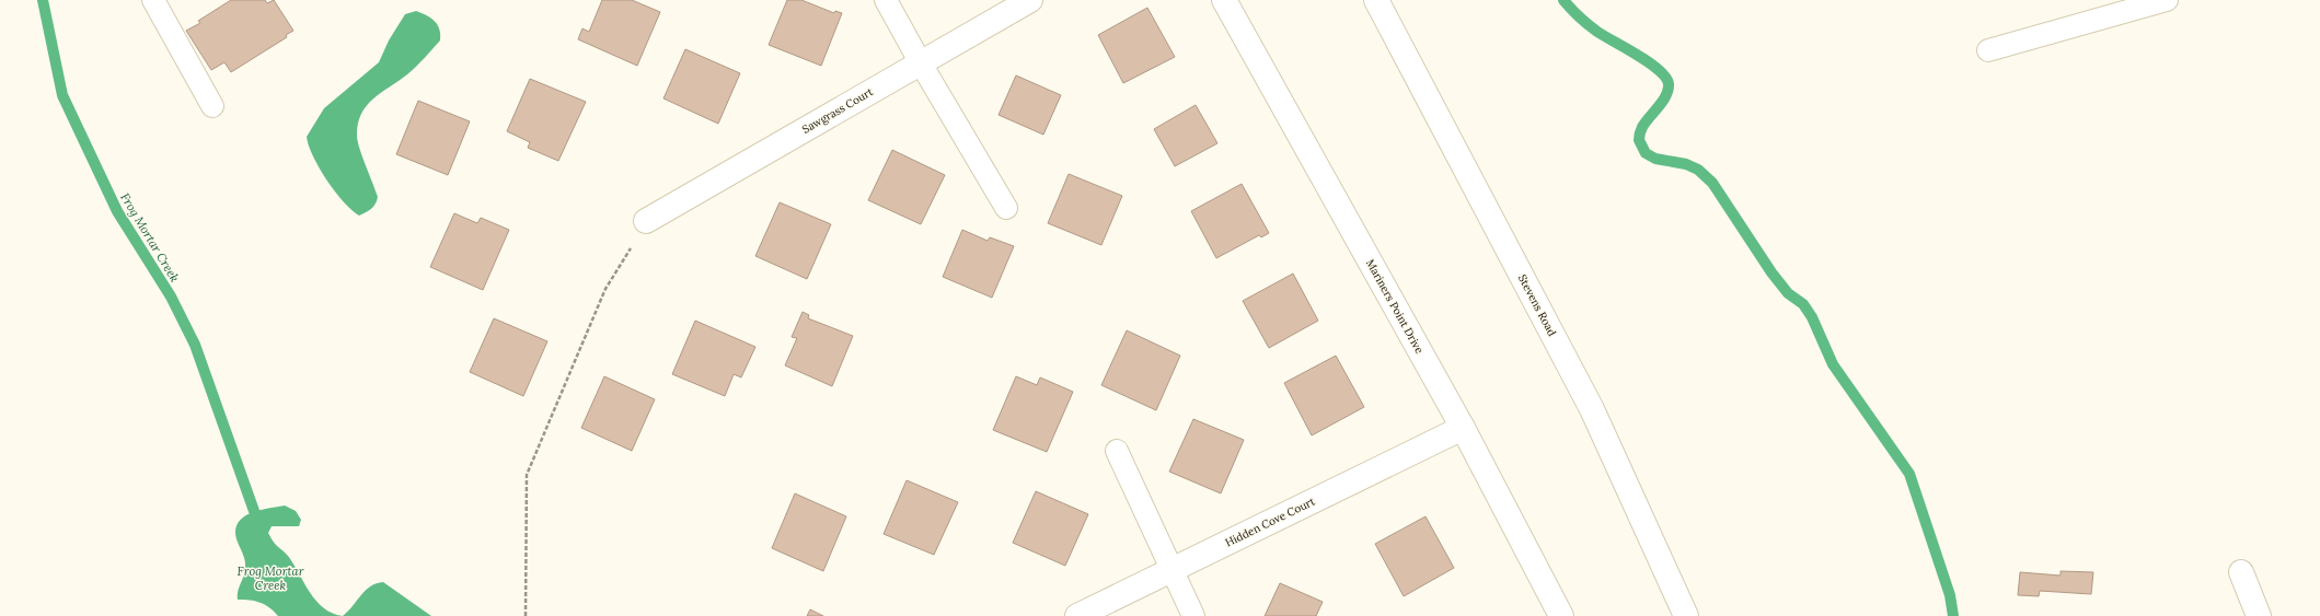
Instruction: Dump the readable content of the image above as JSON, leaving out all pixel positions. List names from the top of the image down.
{
  "streets": {
    "street": [
      "Sawgrass Court",
      "Stevens Road",
      "Mariners Point Drive",
      "Hidden Cove Court"
    ]
  },
  "crossings": [
    ["Mariners Point Drive", "Hidden Cove Court"]
  ],
  "water": ["Frog Mortar Creek"]
}
